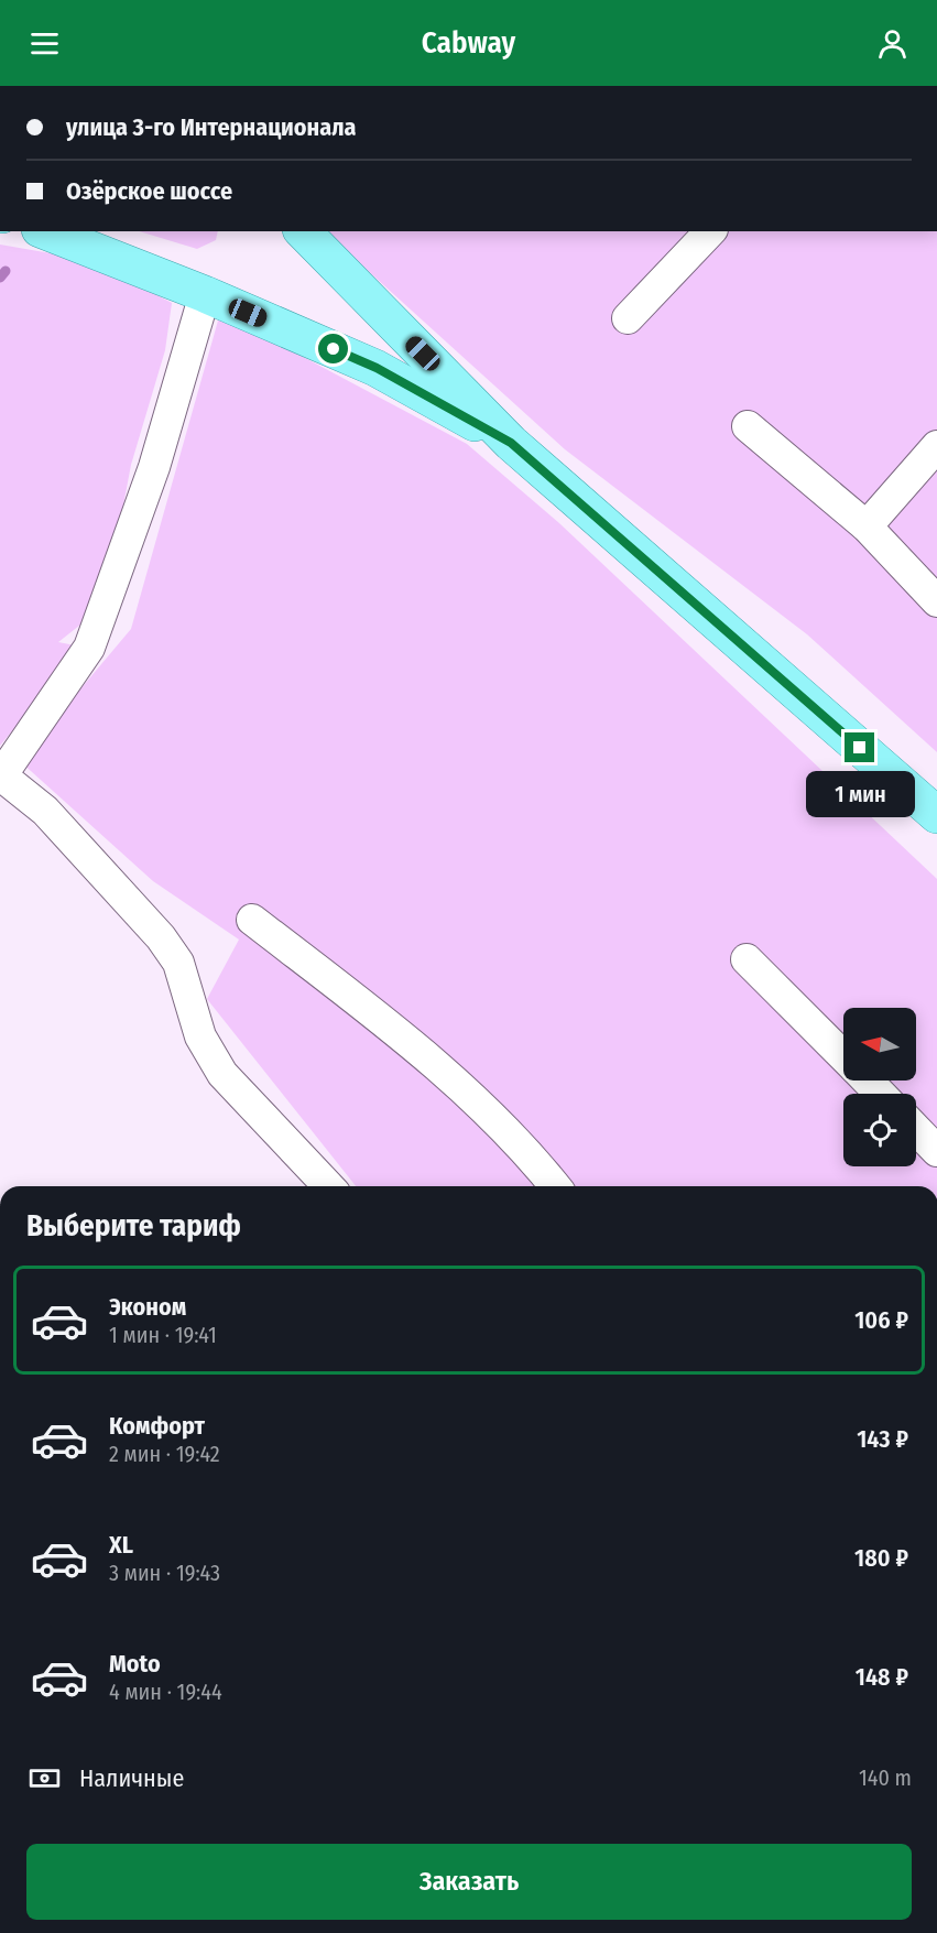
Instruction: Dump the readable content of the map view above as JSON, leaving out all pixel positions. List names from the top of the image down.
{
  "north": "left",
  "page": {
    "header": "Cabway",
    "banner": ["улица 3-го Интернационала", "Озёрское шоссе"],
    "bubble": "1 мин",
    "heading": "Выберите тариф",
    "list": [
      {
        "name": "Эконом",
        "note": "1 мин · 19:41",
        "value": "106 ₽"
      },
      {
        "name": "Комфорт",
        "note": "2 мин · 19:42",
        "value": "143 ₽"
      },
      {
        "name": "XL",
        "note": "3 мин · 19:43",
        "value": "180 ₽"
      },
      {
        "name": "Moto",
        "note": "4 мин · 19:44",
        "value": "148 ₽"
      }
    ],
    "pay": ["Наличные", "140 m"],
    "buttons": "Заказать"
  }
}
